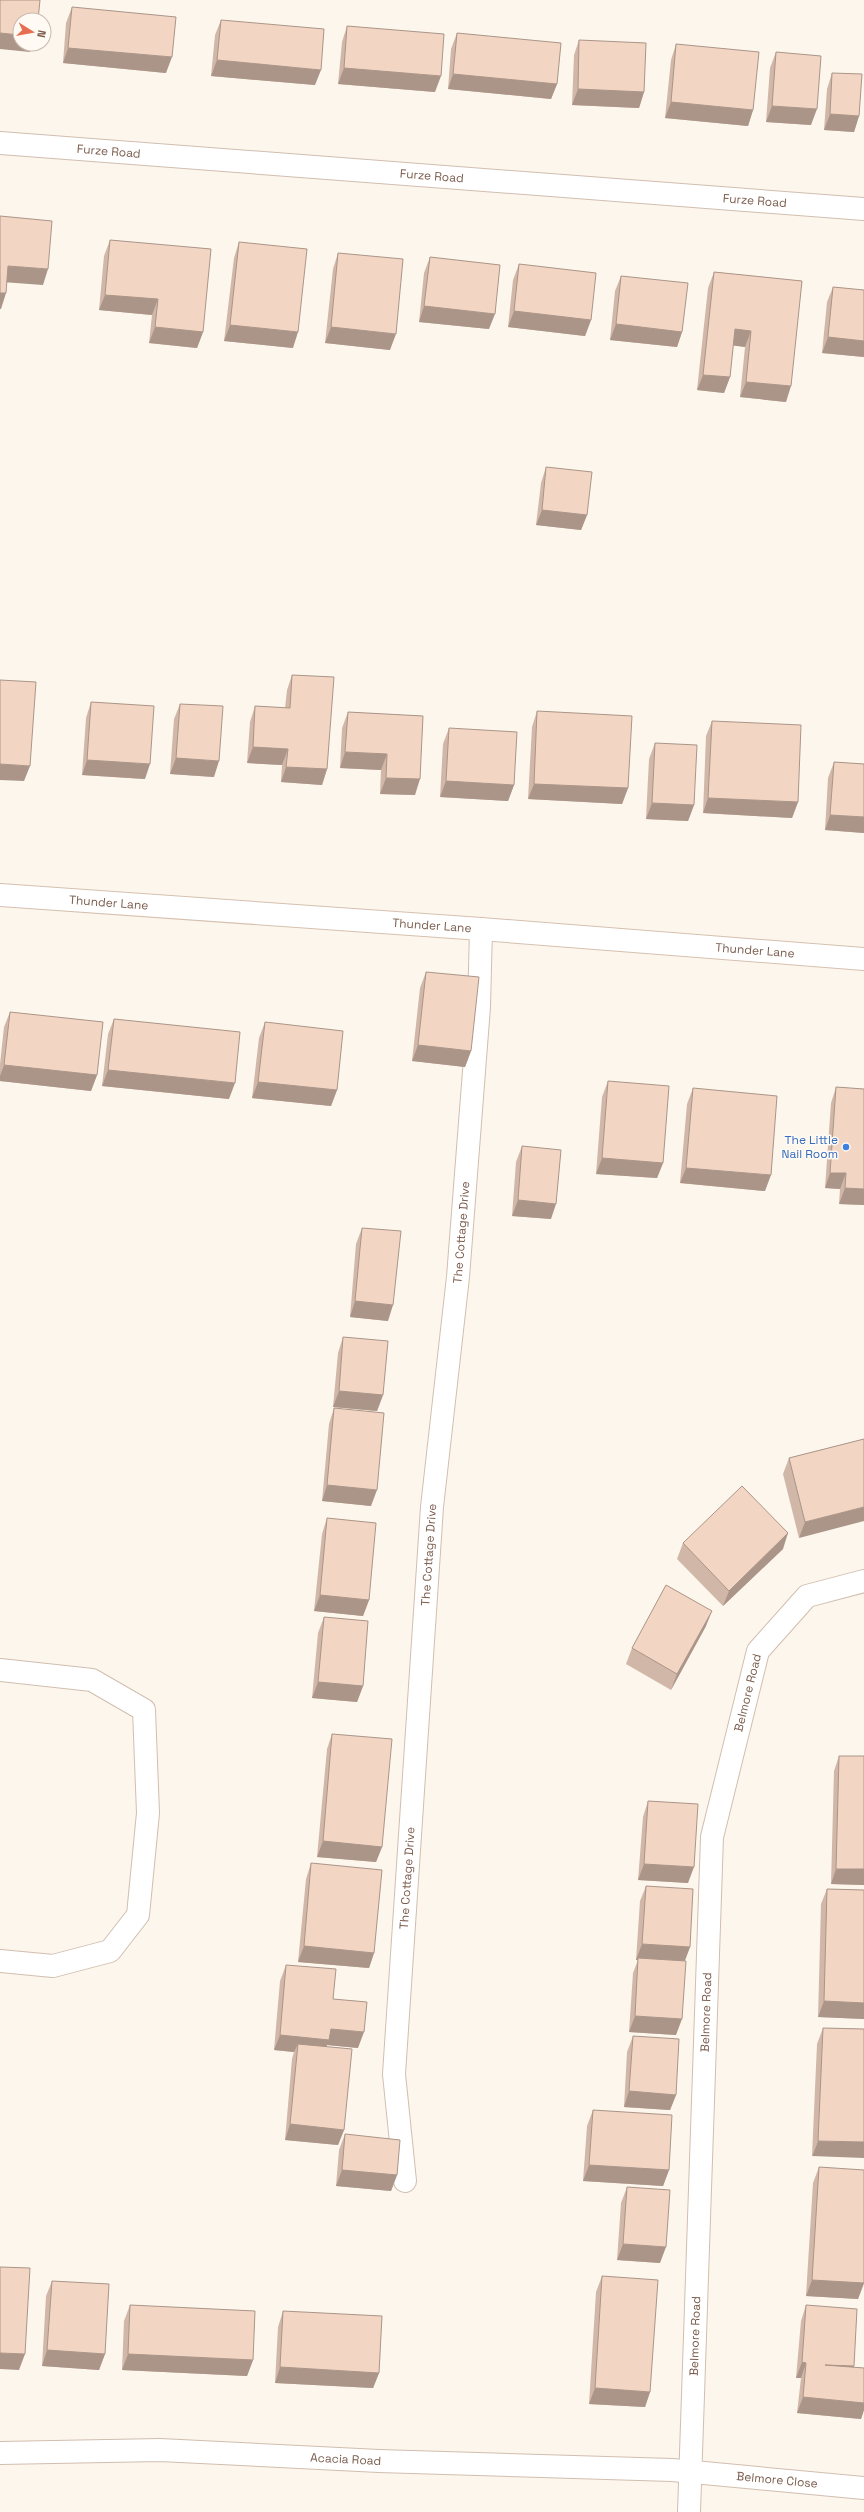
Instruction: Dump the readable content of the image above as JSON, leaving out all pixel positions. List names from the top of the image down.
{
  "streets": {
    "street": [
      "Furze Road",
      "Thunder Lane",
      "The Cottage Drive",
      "Belmore Road",
      "Acacia Road",
      "Belmore Close"
    ]
  },
  "crossings": [
    ["Thunder Lane", "The Cottage Drive"],
    ["Belmore Road", "Acacia Road"],
    ["Belmore Road", "Belmore Close"],
    ["Acacia Road", "Belmore Close"]
  ],
  "places": ["The Little Nail Room"],
  "north": "right"
}
